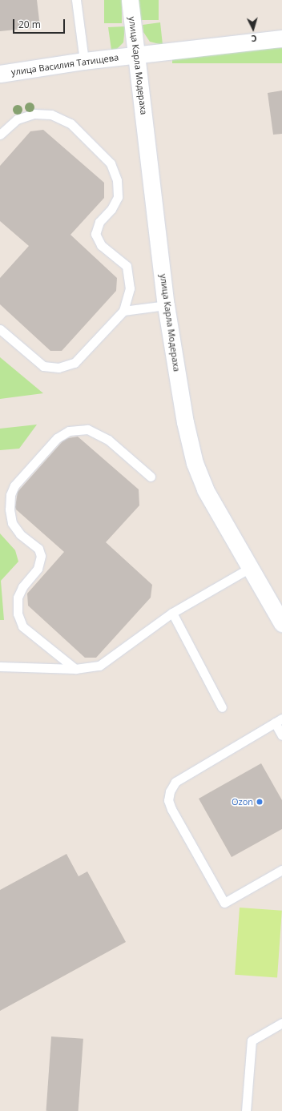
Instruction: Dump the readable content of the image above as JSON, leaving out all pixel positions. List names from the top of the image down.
{
  "streets": {
    "street": ["улица Василия Татищева", "улица Карла Модераха"]
  },
  "crossings": [
    ["улица Василия Татищева", "улица Карла Модераха"]
  ],
  "places": ["Ozon"],
  "scale_bar": "20 m",
  "north": "bottom"
}
